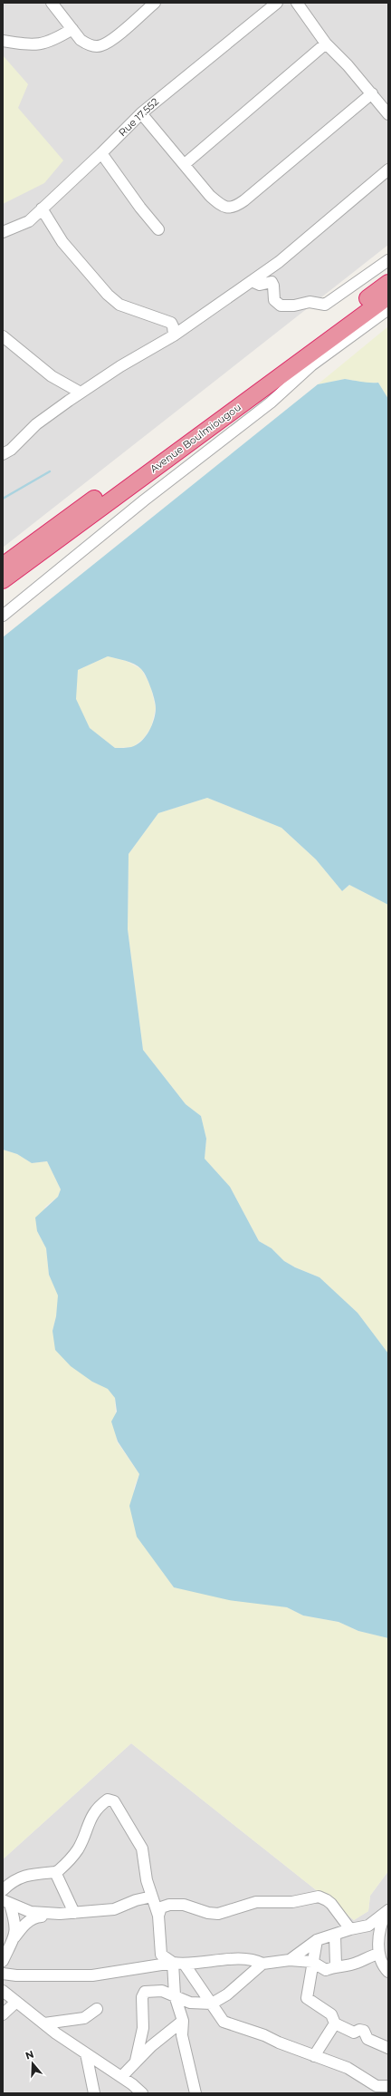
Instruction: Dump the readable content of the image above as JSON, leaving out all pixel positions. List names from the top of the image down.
{
  "streets": {
    "highway": ["Avenue Boulmiougou"],
    "street": ["Rue 17.552"]
  },
  "north": "top"
}
